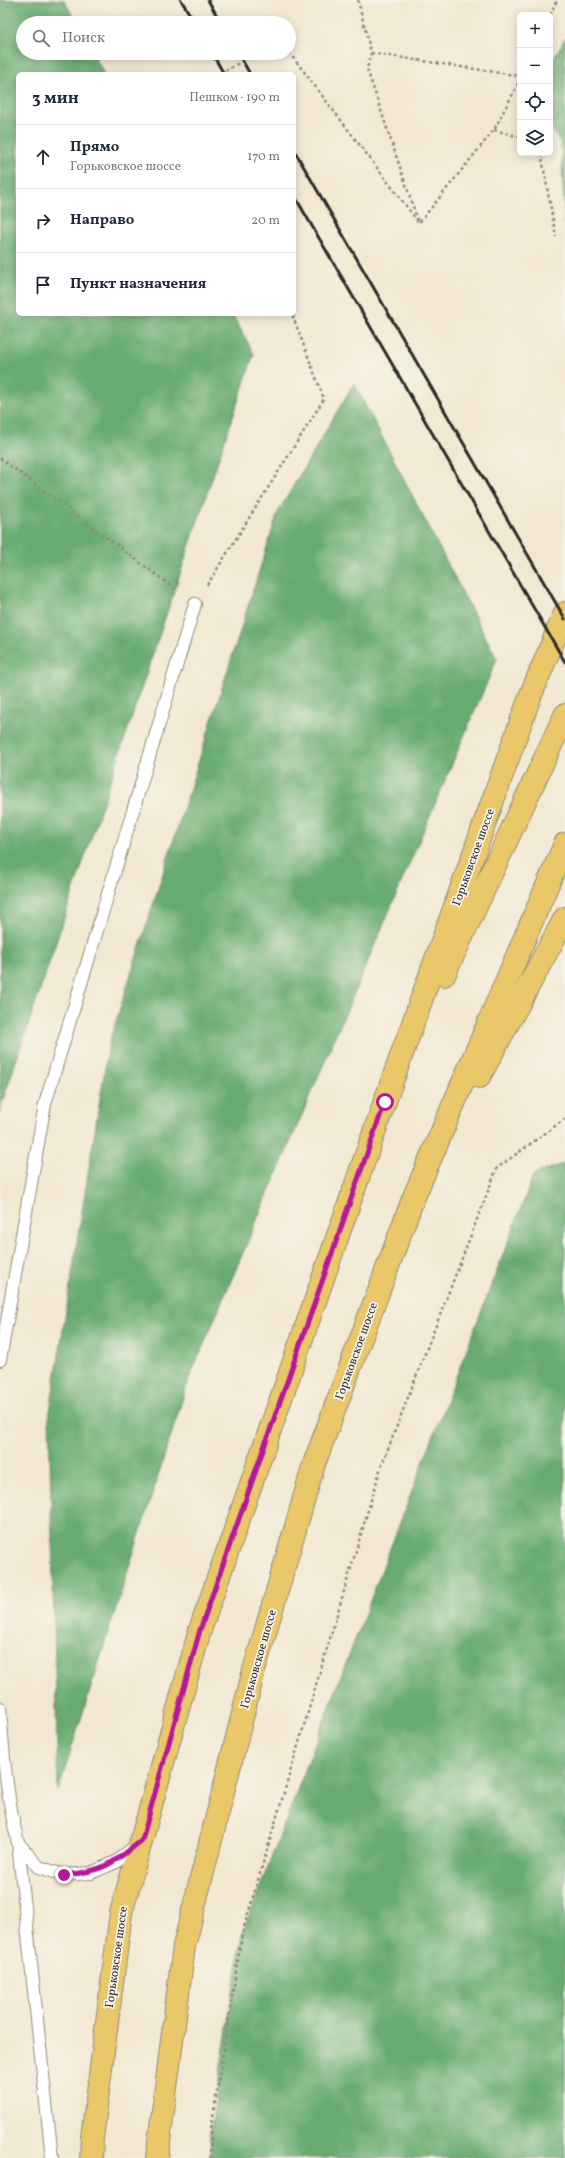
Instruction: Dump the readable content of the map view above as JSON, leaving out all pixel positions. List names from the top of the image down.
{
  "streets": {
    "main road": ["Горьковское шоссе"]
  },
  "page": {
    "map_buttons": ["+", "−"],
    "search": "Поиск",
    "heading": ["3 мин", "Пешком · 190 m"],
    "list": [
      ["Прямо", "Горьковское шоссе", "170 m"],
      ["Направо", "20 m"],
      "Пункт назначения"
    ]
  }
}
